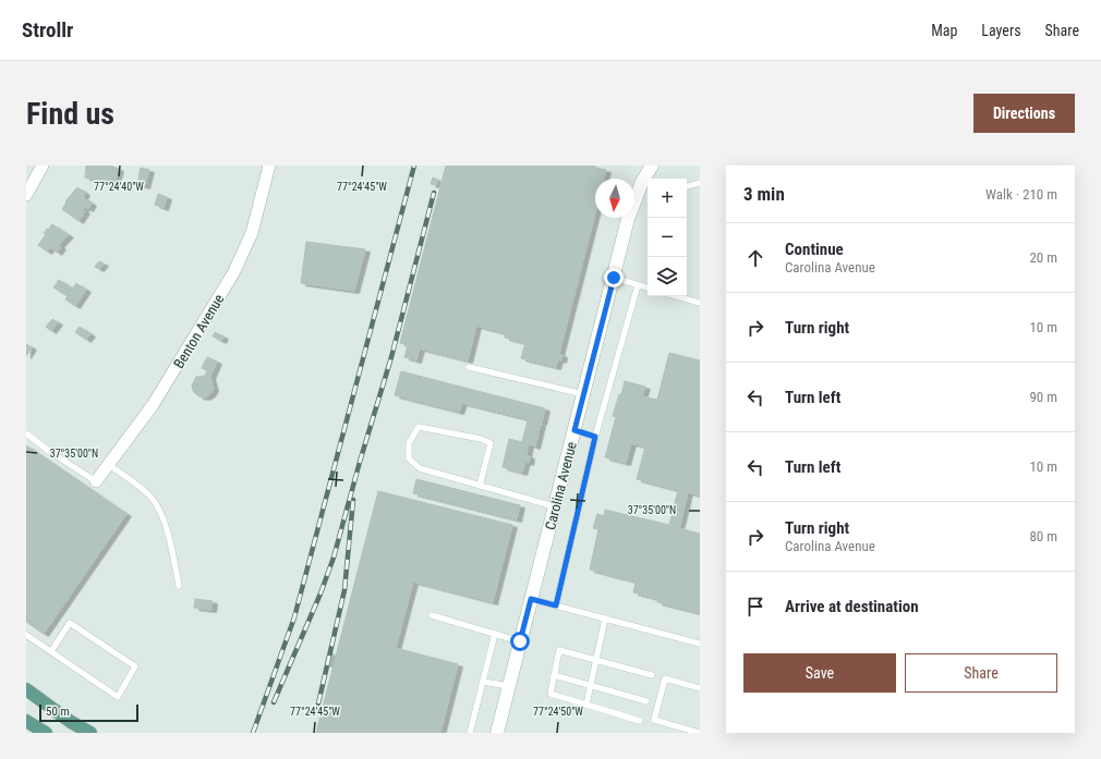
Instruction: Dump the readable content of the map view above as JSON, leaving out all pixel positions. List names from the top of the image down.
{
  "streets": {
    "street": ["Benton Avenue", "Carolina Avenue"]
  },
  "scale_bar": "50 m",
  "north": "bottom",
  "page": {
    "header": "Strollr",
    "nav": ["Map", "Layers", "Share"],
    "buttons": [
      "Directions",
      ["Save", "Share"]
    ],
    "title": "Find us",
    "heading": ["3 min", "Walk · 210 m"],
    "map_buttons": ["+", "−"],
    "list": [
      ["Continue", "Carolina Avenue", "20 m"],
      ["Turn right", "10 m"],
      ["Turn left", "90 m"],
      ["Turn left", "10 m"],
      ["Turn right", "Carolina Avenue", "80 m"],
      "Arrive at destination"
    ],
    "scale": "50 m"
  },
  "coordinates": [
    "77°24'40\"W",
    "77°24'45\"W",
    "37°35'00\"N",
    "77°24'50\"W"
  ]
}
